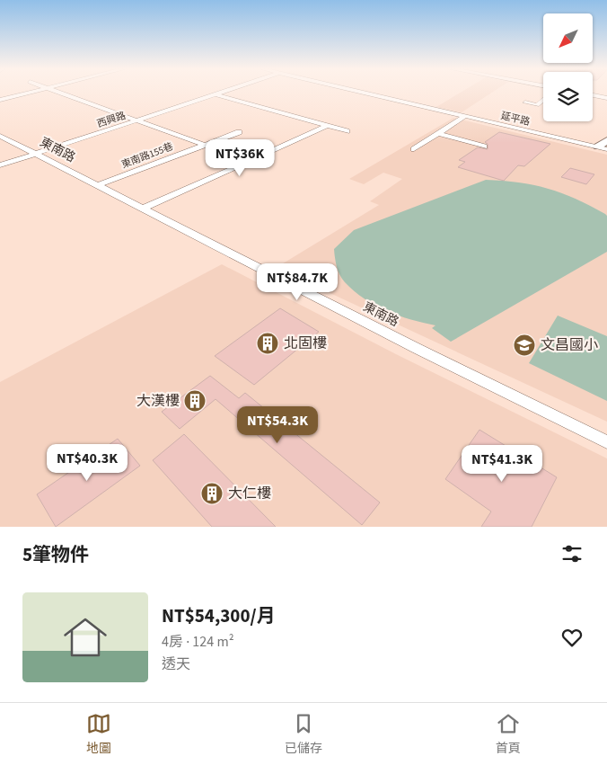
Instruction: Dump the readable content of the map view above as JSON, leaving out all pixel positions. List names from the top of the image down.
{
  "streets": {
    "street": [
      "延平路",
      "西興路",
      "東南路",
      "東南路155巷"
    ]
  },
  "crossings": [
    ["西興路", "東南路"],
    ["東南路", "東南路155巷"]
  ],
  "places": {
    "building": ["北固樓", "大漢樓", "大仁樓"],
    "school or university": ["文昌國小"]
  },
  "north": "bottom left",
  "page": {
    "price": [
      "NT$36K",
      "NT$84.7K",
      "NT$54.3K",
      "NT$40.3K",
      "NT$41.3K"
    ],
    "heading": "5筆物件",
    "list": [
      {
        "name": "NT$54,300/月",
        "note": "4房 · 124 m² · 透天"
      }
    ],
    "tabs": ["地圖", "已儲存", "首頁"]
  }
}
